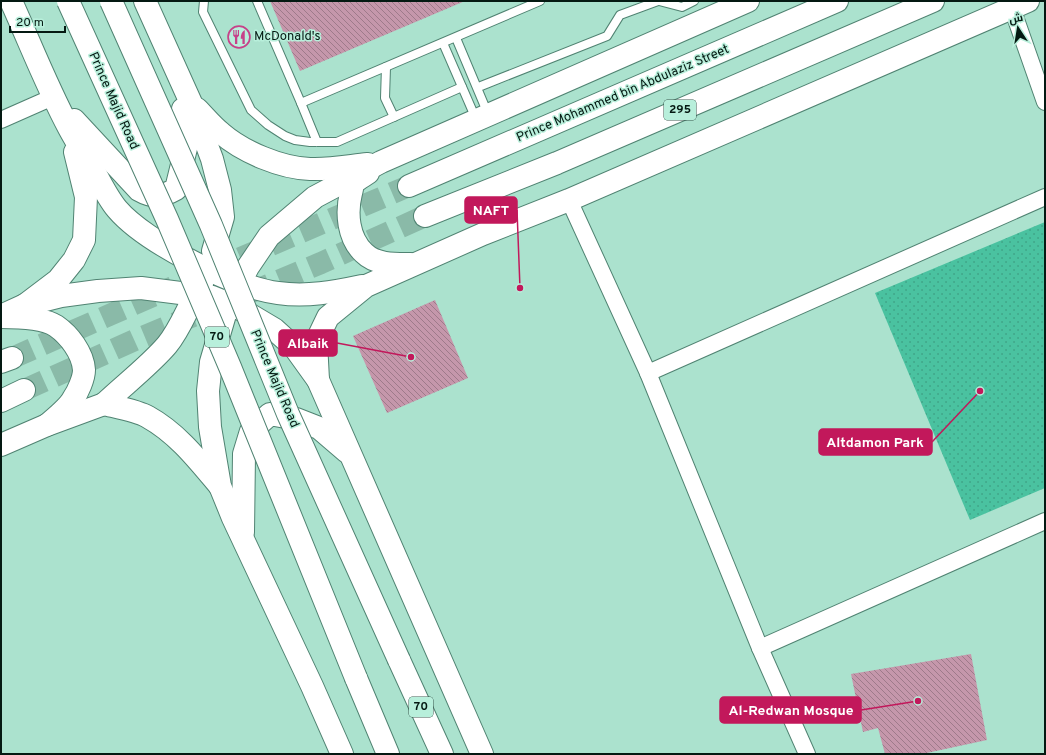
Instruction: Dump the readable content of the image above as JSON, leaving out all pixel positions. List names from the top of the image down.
{
  "streets": {
    "main road": [
      "Prince Mohammed bin Abdulaziz Street",
      "Prince Majid Road",
      "295",
      "70"
    ]
  },
  "places": {
    "restaurant": ["McDonald's"],
    "other": [
      "NAFT",
      "Albaik",
      "Altdamon Park",
      "Al-Redwan Mosque"
    ]
  },
  "scale_bar": "20 m",
  "north": "top"
}
